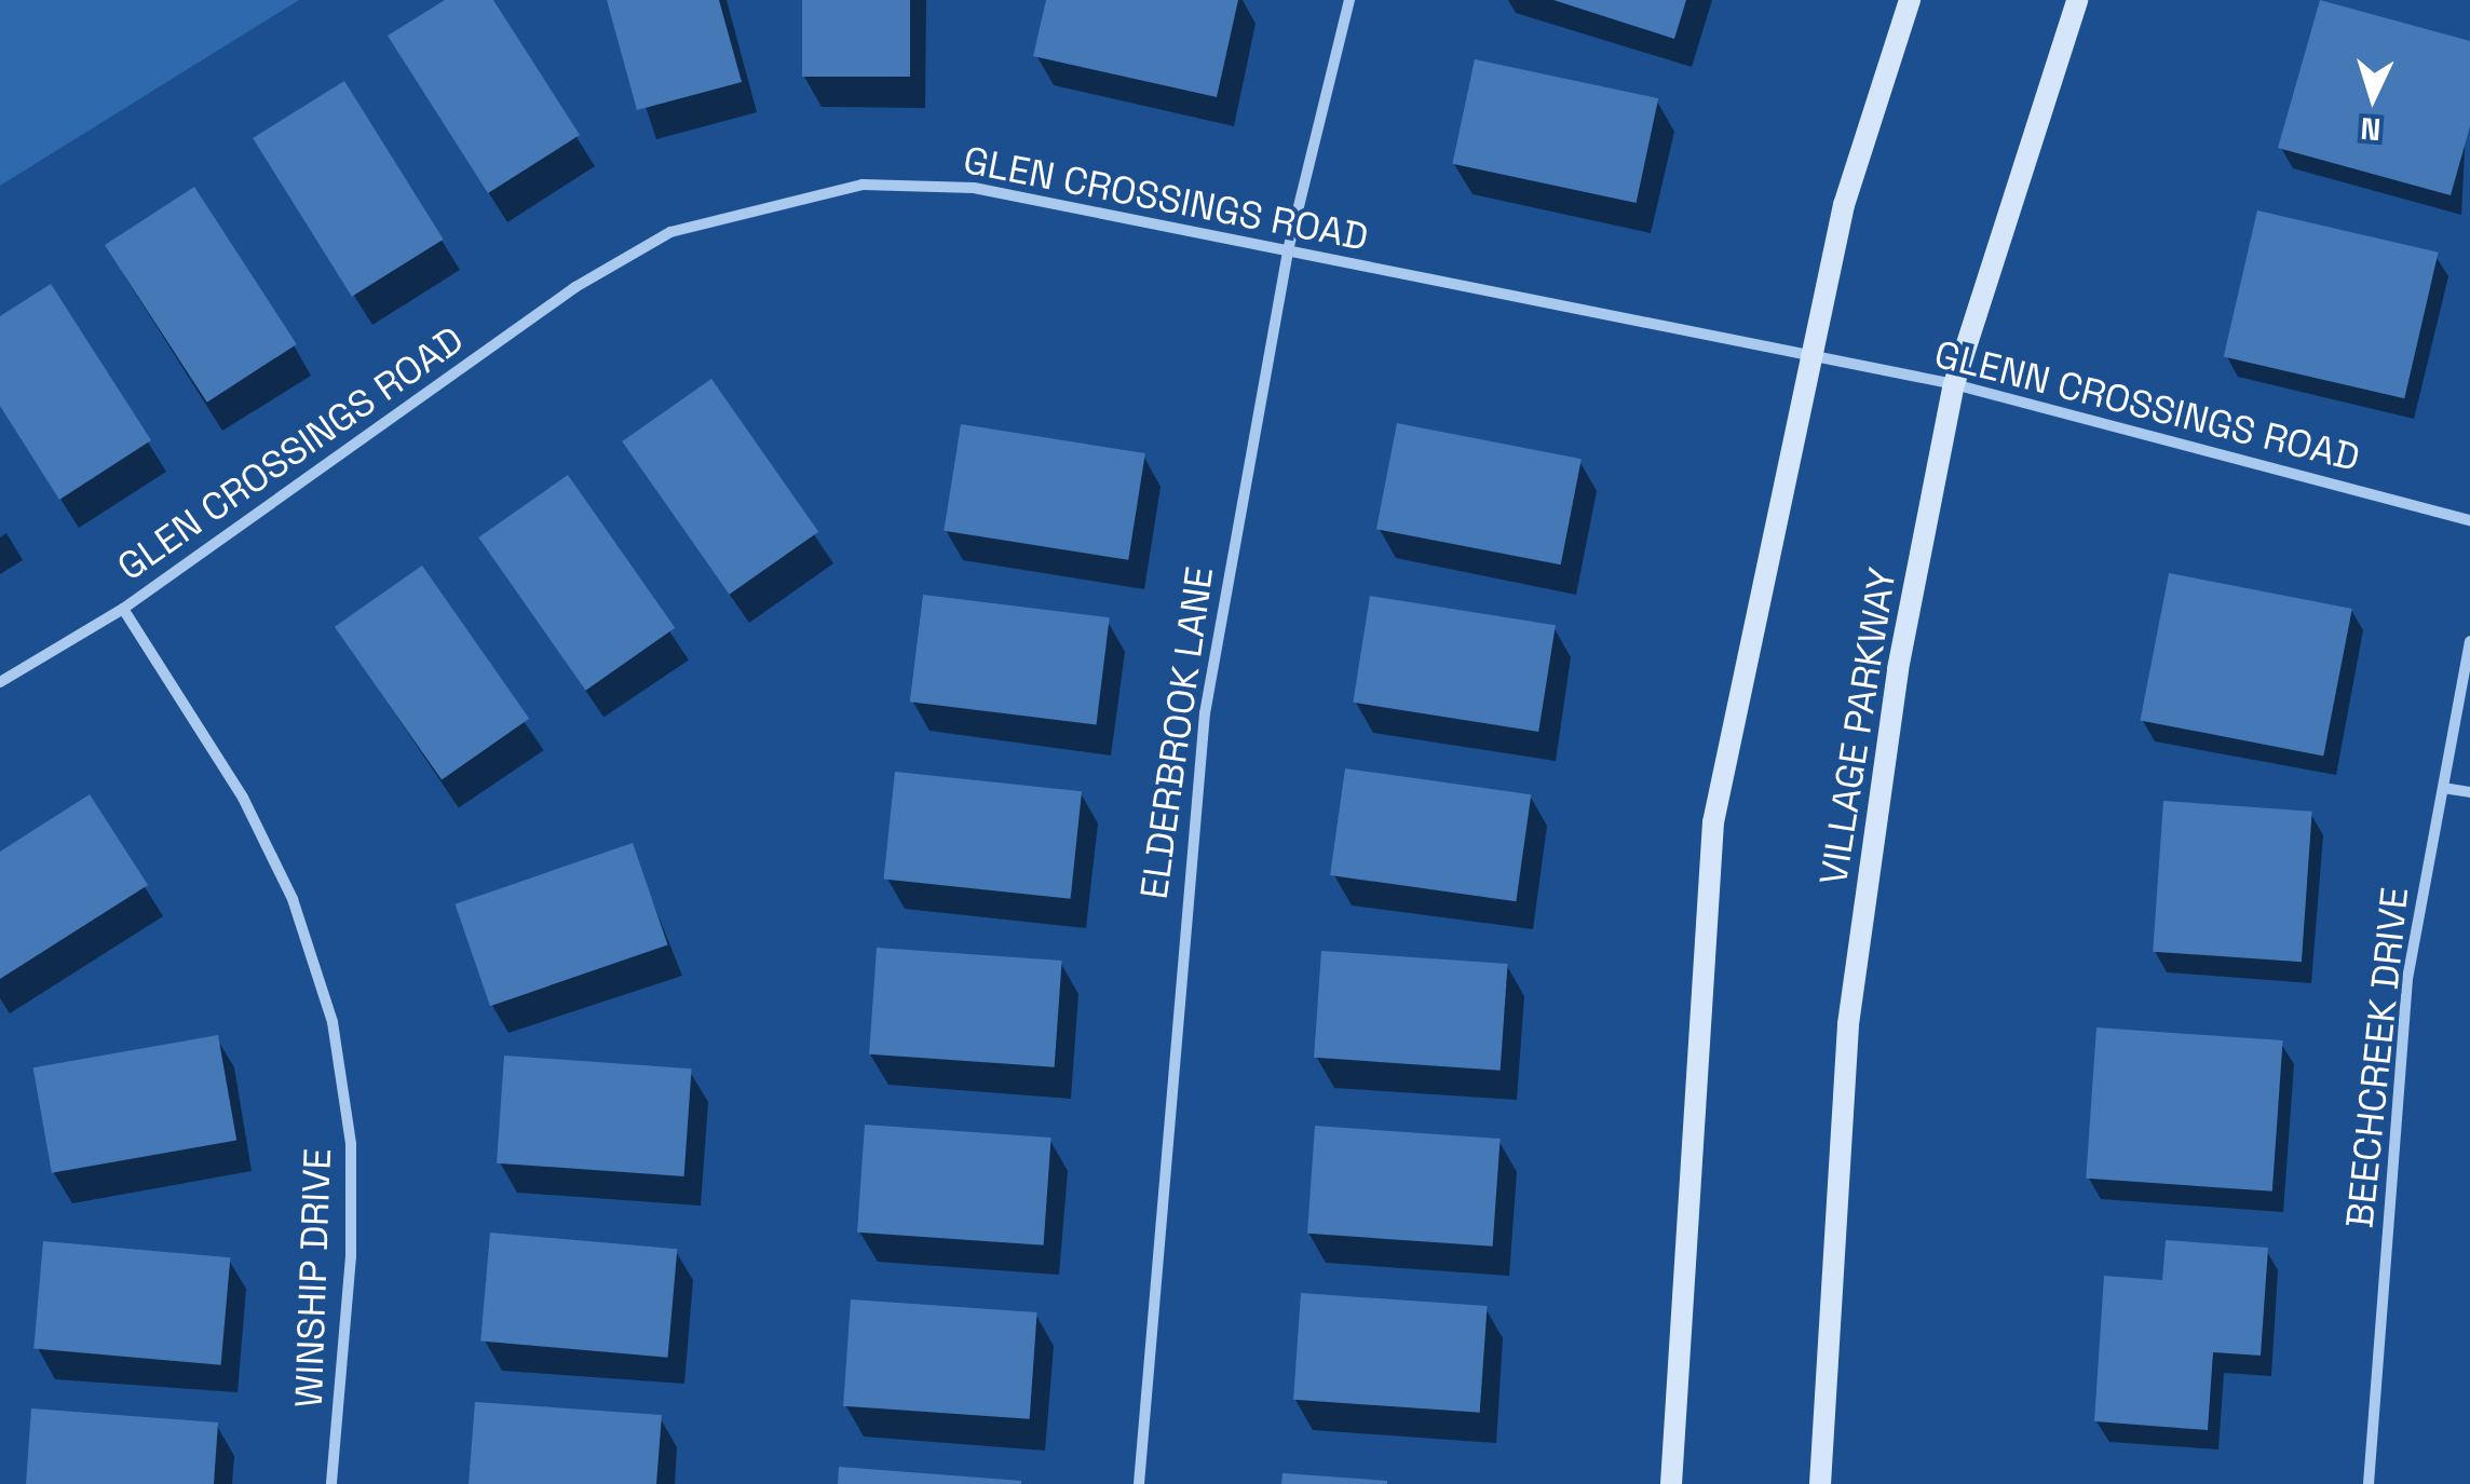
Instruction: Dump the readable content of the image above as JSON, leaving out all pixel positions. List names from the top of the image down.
{
  "streets": {
    "main road": ["VILLAGE PARKWAY"],
    "street": [
      "GLEN CROSSINGS ROAD",
      "GLENN CROSSINGS ROAD",
      "ELDERBROOK LANE",
      "BEECHCREEK DRIVE",
      "WINSHIP DRIVE"
    ]
  },
  "crossings": [
    ["GLEN CROSSINGS ROAD", "GLENN CROSSINGS ROAD"],
    ["GLEN CROSSINGS ROAD", "ELDERBROOK LANE"],
    ["GLEN CROSSINGS ROAD", "WINSHIP DRIVE"],
    ["GLENN CROSSINGS ROAD", "VILLAGE PARKWAY"]
  ],
  "north": "bottom"
}
